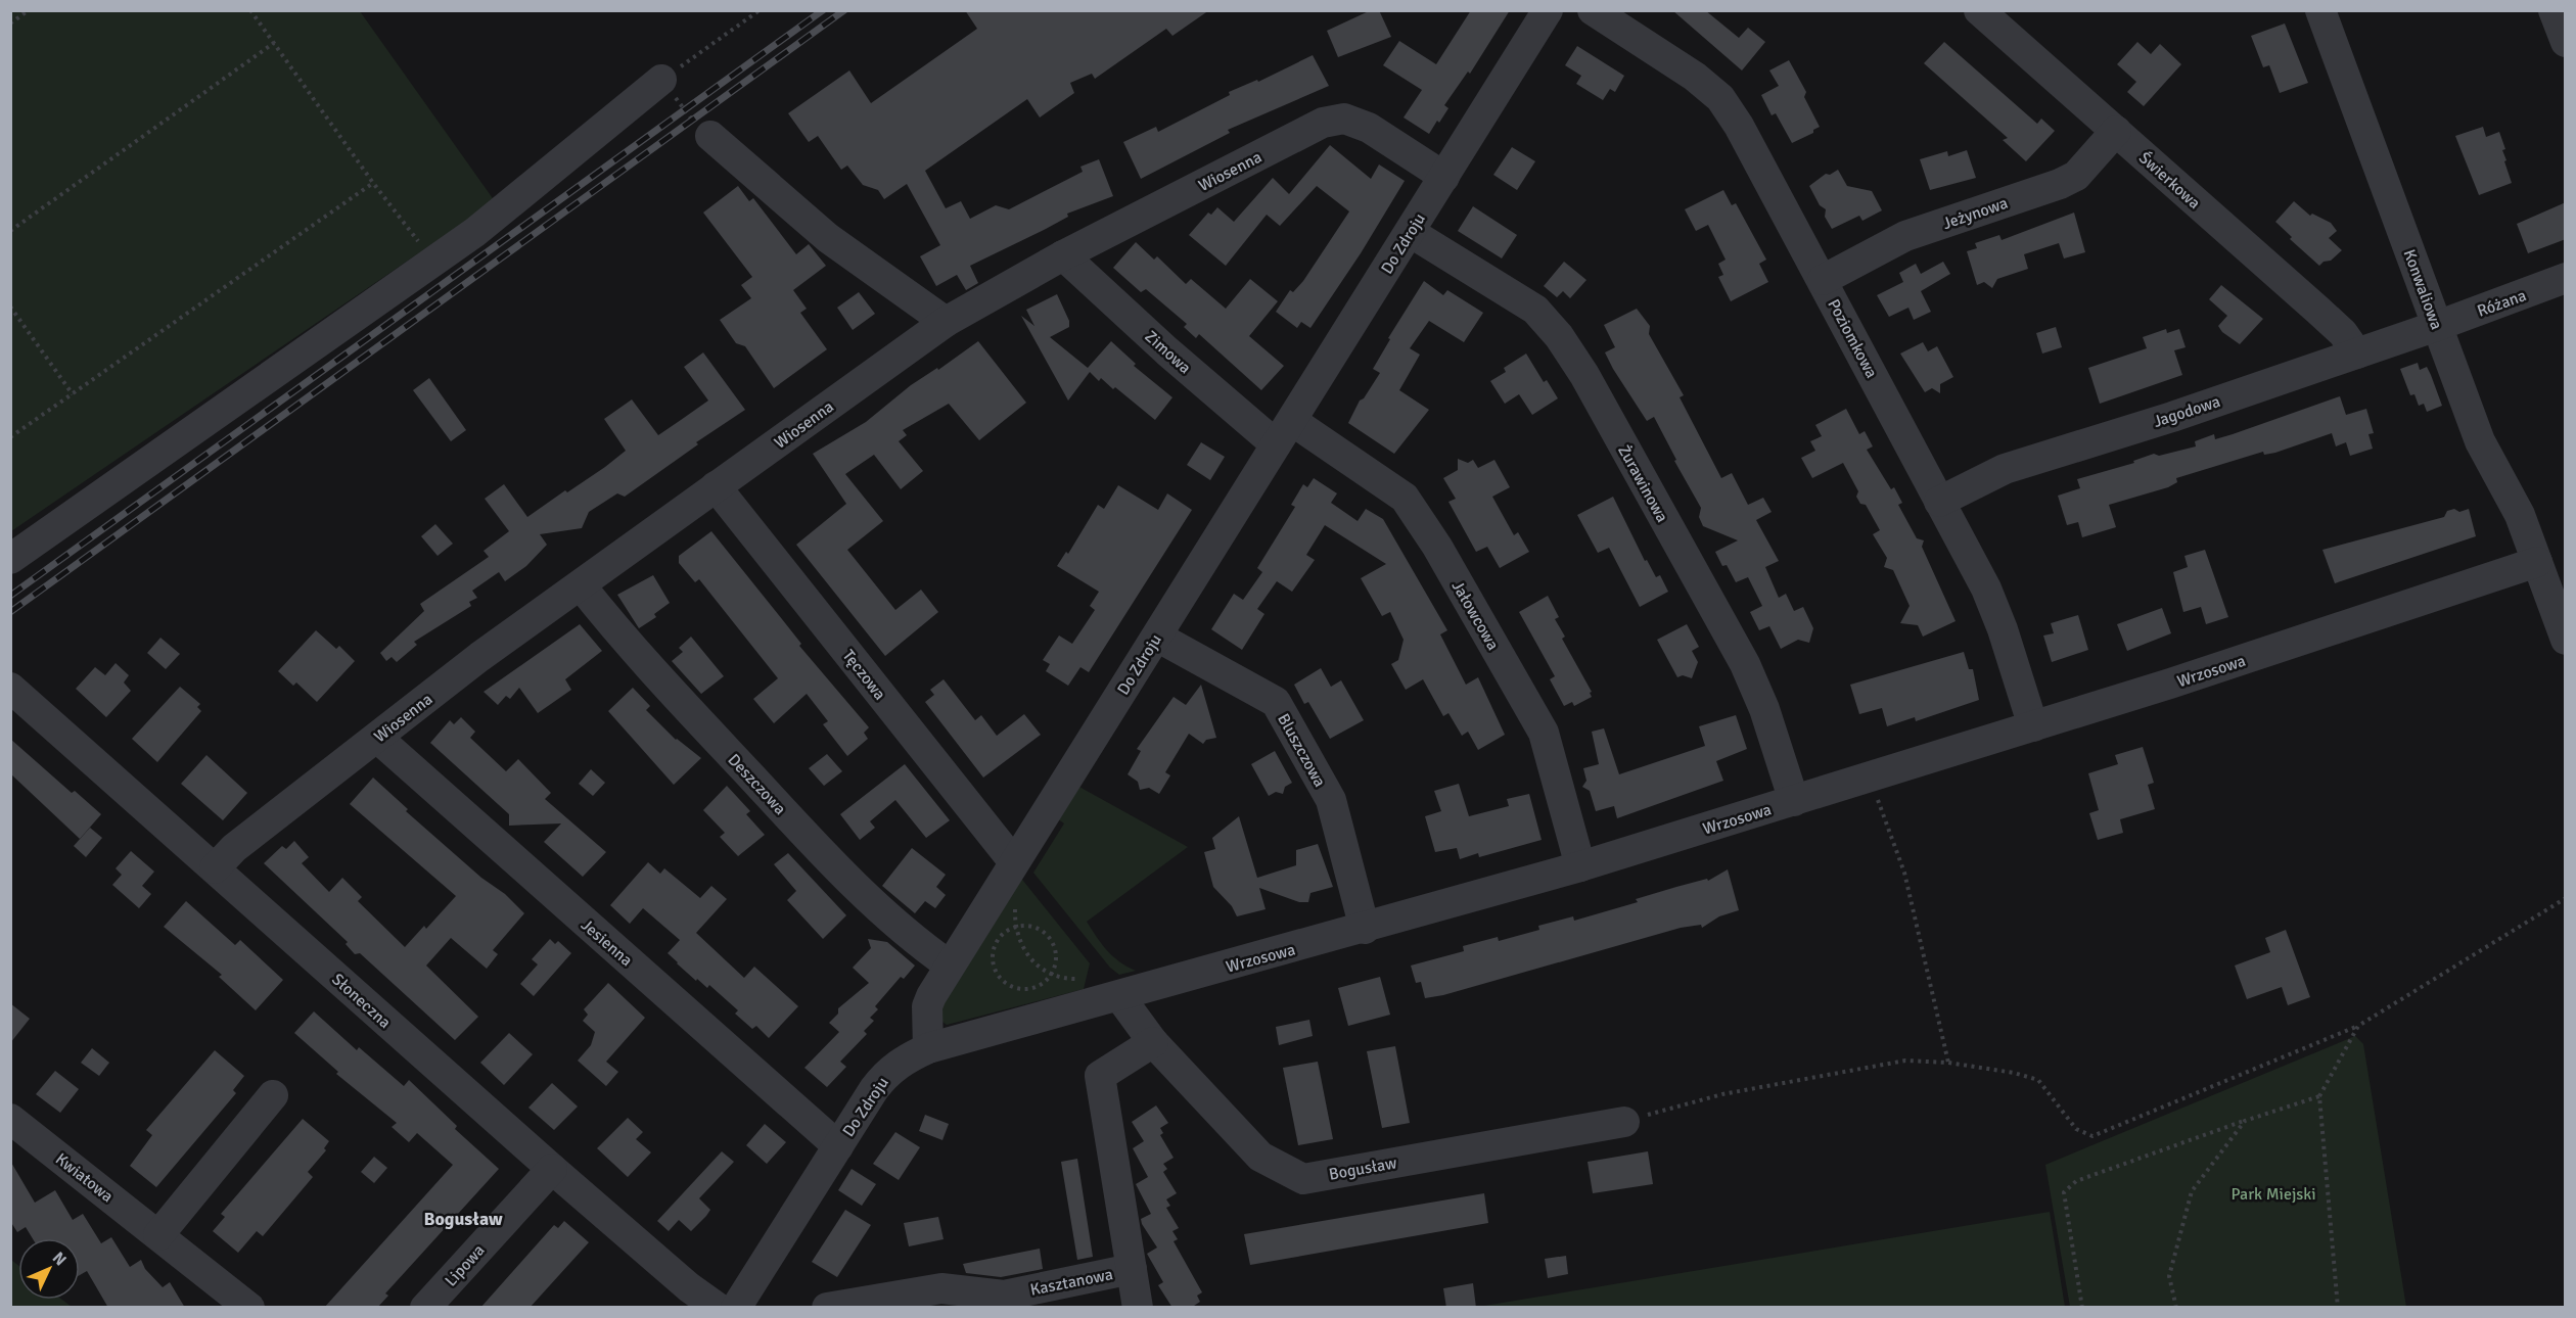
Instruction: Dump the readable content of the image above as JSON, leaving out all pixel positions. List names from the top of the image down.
{
  "streets": {
    "street": [
      "Wiosenna",
      "Świerkowa",
      "Jeżynowa",
      "Do Zdroju",
      "Konwaliowa",
      "Różana",
      "Poziomkowa",
      "Zimowa",
      "Jagodowa",
      "Żurawinowa",
      "Jałowcowa",
      "Wrzosowa",
      "Tęczowa",
      "Bluszczowa",
      "Deszczowa",
      "Jesienna",
      "Słoneczna",
      "Bogusław",
      "Kwiatowa",
      "Lipowa",
      "Kasztanowa"
    ]
  },
  "crossings": [
    ["Wiosenna", "Do Zdroju"],
    ["Wiosenna", "Zimowa"],
    ["Wiosenna", "Tęczowa"],
    ["Wiosenna", "Deszczowa"],
    ["Wiosenna", "Jesienna"],
    ["Wiosenna", "Słoneczna"],
    ["Świerkowa", "Jeżynowa"],
    ["Świerkowa", "Jagodowa"],
    ["Jeżynowa", "Poziomkowa"],
    ["Do Zdroju", "Zimowa"],
    ["Do Zdroju", "Żurawinowa"],
    ["Do Zdroju", "Jałowcowa"],
    ["Do Zdroju", "Wrzosowa"],
    ["Do Zdroju", "Tęczowa"],
    ["Do Zdroju", "Bluszczowa"],
    ["Do Zdroju", "Deszczowa"],
    ["Do Zdroju", "Jesienna"],
    ["Konwaliowa", "Różana"],
    ["Konwaliowa", "Jagodowa"],
    ["Konwaliowa", "Wrzosowa"],
    ["Różana", "Jagodowa"],
    ["Poziomkowa", "Jagodowa"],
    ["Poziomkowa", "Wrzosowa"],
    ["Zimowa", "Jałowcowa"],
    ["Żurawinowa", "Wrzosowa"],
    ["Jałowcowa", "Wrzosowa"],
    ["Wrzosowa", "Bluszczowa"],
    ["Wrzosowa", "Bogusław"],
    ["Słoneczna", "Lipowa"]
  ],
  "districts": ["Bogusław"],
  "parks": ["Park Miejski"],
  "north": "top right"
}
